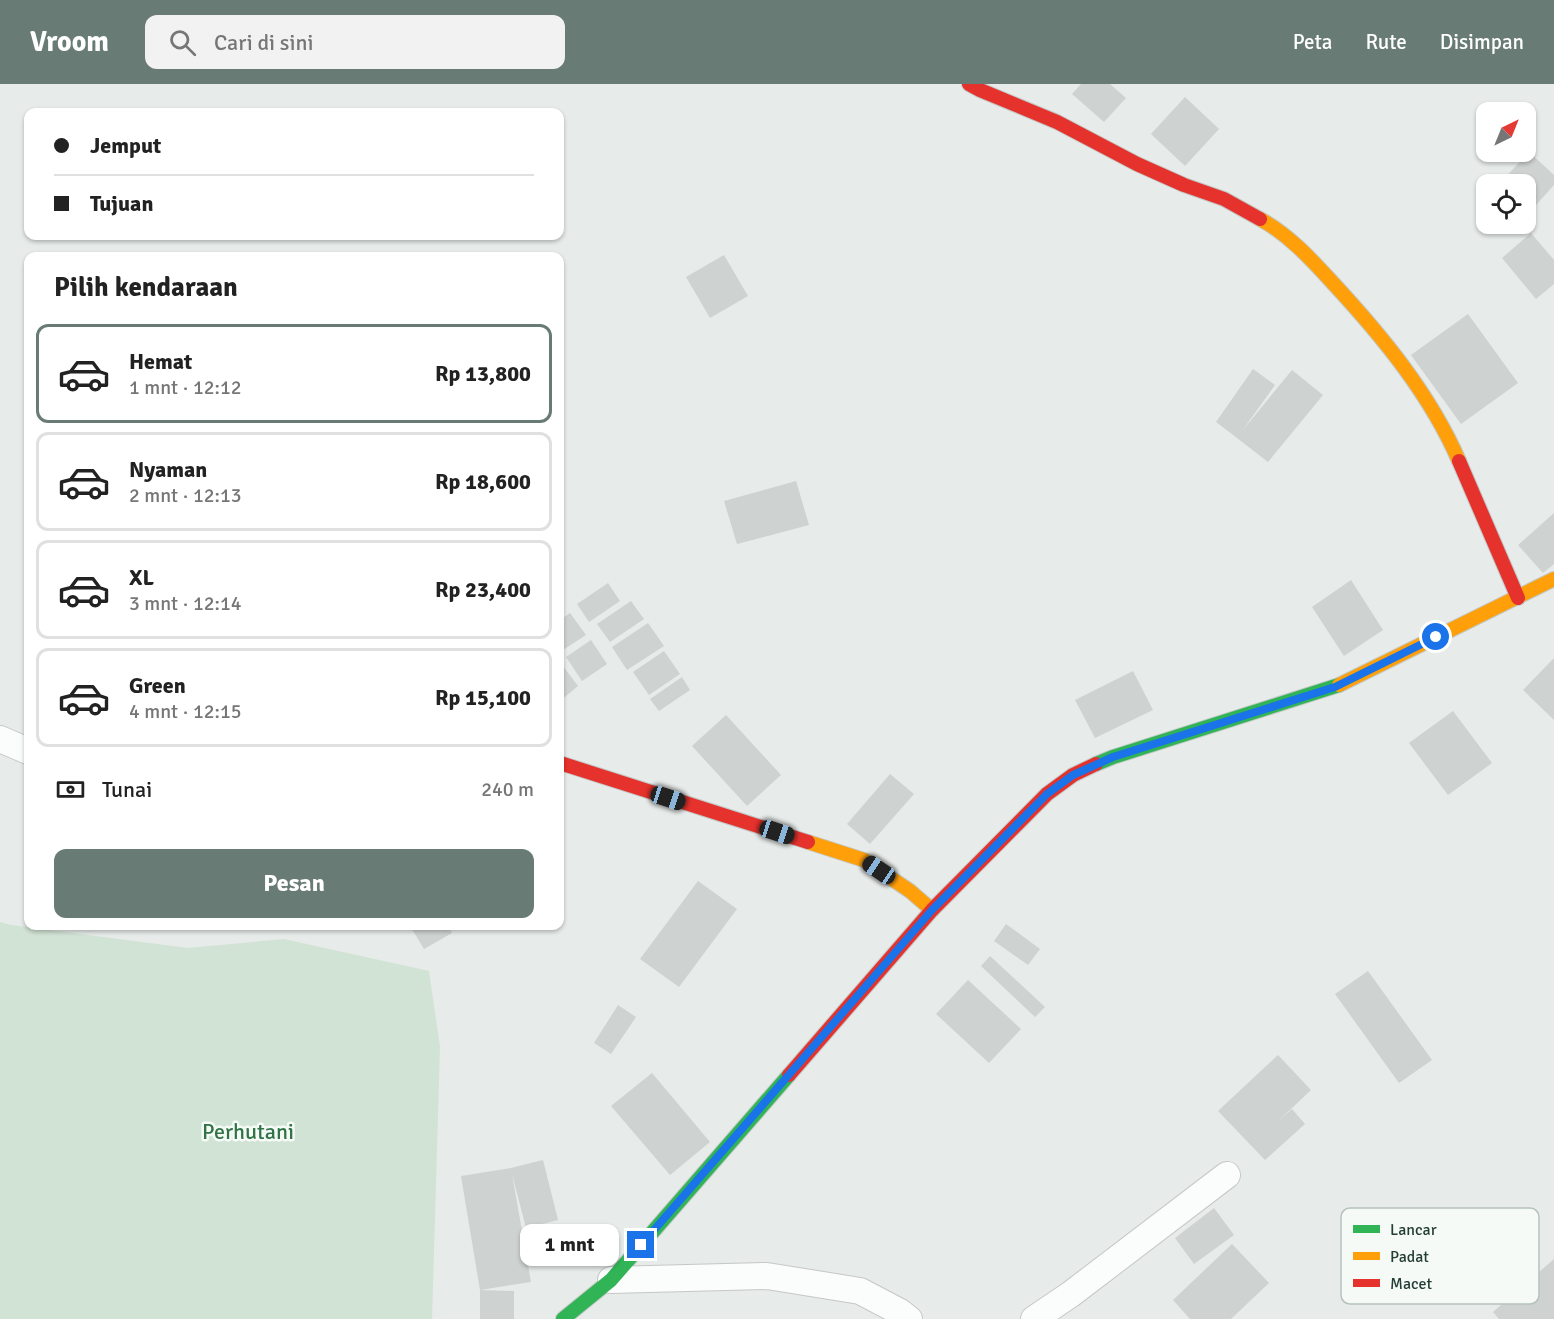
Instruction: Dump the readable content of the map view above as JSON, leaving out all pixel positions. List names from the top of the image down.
{
  "parks": ["Perhutani"],
  "legend": ["Lancar", "Padat", "Macet"],
  "north": "top right",
  "page": {
    "header": "Vroom",
    "search": "Cari di sini",
    "nav": ["Peta", "Rute", "Disimpan"],
    "banner": ["Jemput", "Tujuan"],
    "heading": "Pilih kendaraan",
    "list": [
      {
        "name": "Hemat",
        "note": "1 mnt · 12:12",
        "value": "Rp 13,800"
      },
      {
        "name": "Nyaman",
        "note": "2 mnt · 12:13",
        "value": "Rp 18,600"
      },
      {
        "name": "XL",
        "note": "3 mnt · 12:14",
        "value": "Rp 23,400"
      },
      {
        "name": "Green",
        "note": "4 mnt · 12:15",
        "value": "Rp 15,100"
      }
    ],
    "pay": ["Tunai", "240 m"],
    "buttons": "Pesan",
    "bubble": "1 mnt"
  }
}
